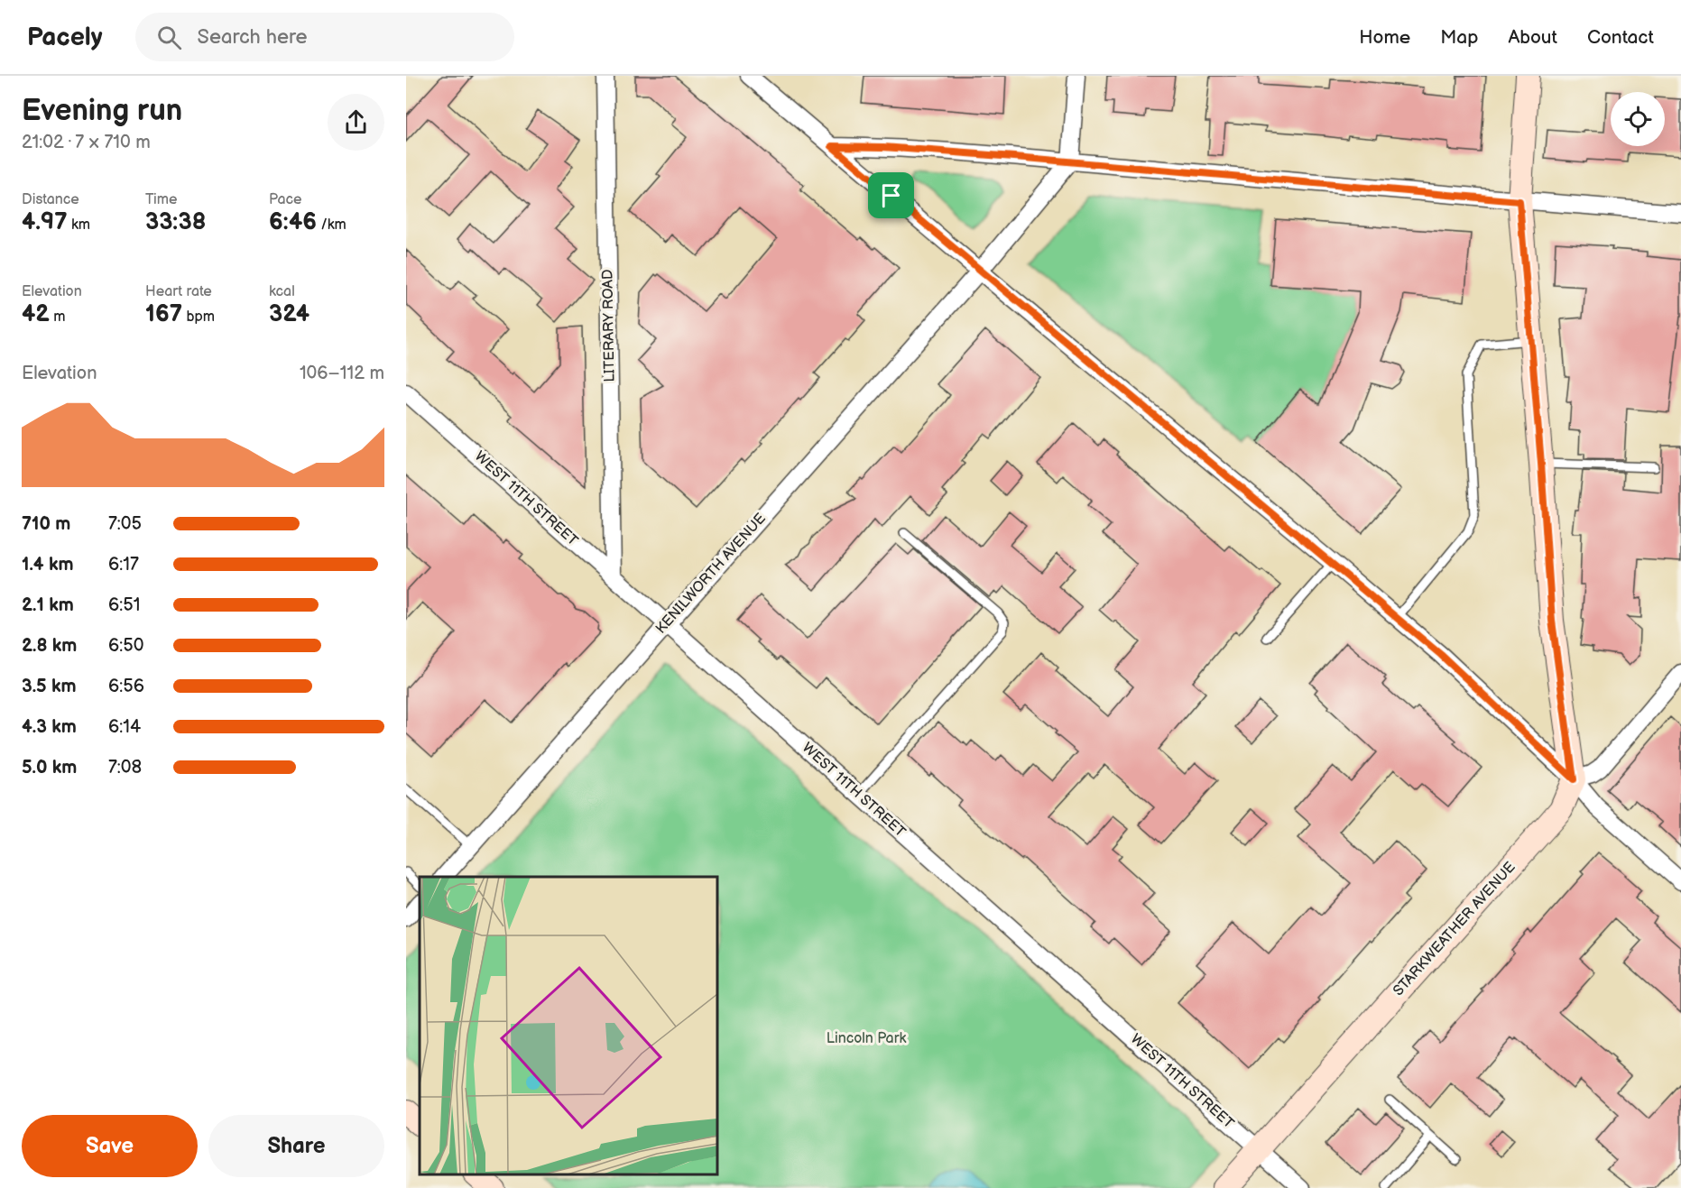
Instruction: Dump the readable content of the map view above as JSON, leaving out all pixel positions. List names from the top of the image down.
{
  "streets": {
    "street": [
      "LITERARY ROAD",
      "WEST 11TH STREET",
      "KENILWORTH AVENUE",
      "STARKWEATHER AVENUE"
    ]
  },
  "crossings": [
    ["LITERARY ROAD", "WEST 11TH STREET"],
    ["WEST 11TH STREET", "KENILWORTH AVENUE"],
    ["WEST 11TH STREET", "STARKWEATHER AVENUE"]
  ],
  "parks": ["Lincoln Park"],
  "page": {
    "header": "Pacely",
    "search": "Search here",
    "nav": [
      "Home",
      "Map",
      "About",
      "Contact"
    ],
    "heading": ["Evening run", "21:02 · 7 × 710 m"],
    "stats": [
      ["Distance", "4.97 km"],
      ["Time", "33:38"],
      ["Pace", "6:46 /km"],
      ["Elevation", "42 m"],
      ["Heart rate", "167 bpm"],
      ["kcal", "324"]
    ],
    "chart": ["Elevation", "106–112 m"],
    "list": [
      {
        "name": "710 m",
        "note": "7:05"
      },
      {
        "name": "1.4 km",
        "note": "6:17"
      },
      {
        "name": "2.1 km",
        "note": "6:51"
      },
      {
        "name": "2.8 km",
        "note": "6:50"
      },
      {
        "name": "3.5 km",
        "note": "6:56"
      },
      {
        "name": "4.3 km",
        "note": "6:14"
      },
      {
        "name": "5.0 km",
        "note": "7:08"
      }
    ],
    "buttons": ["Save", "Share"]
  }
}
